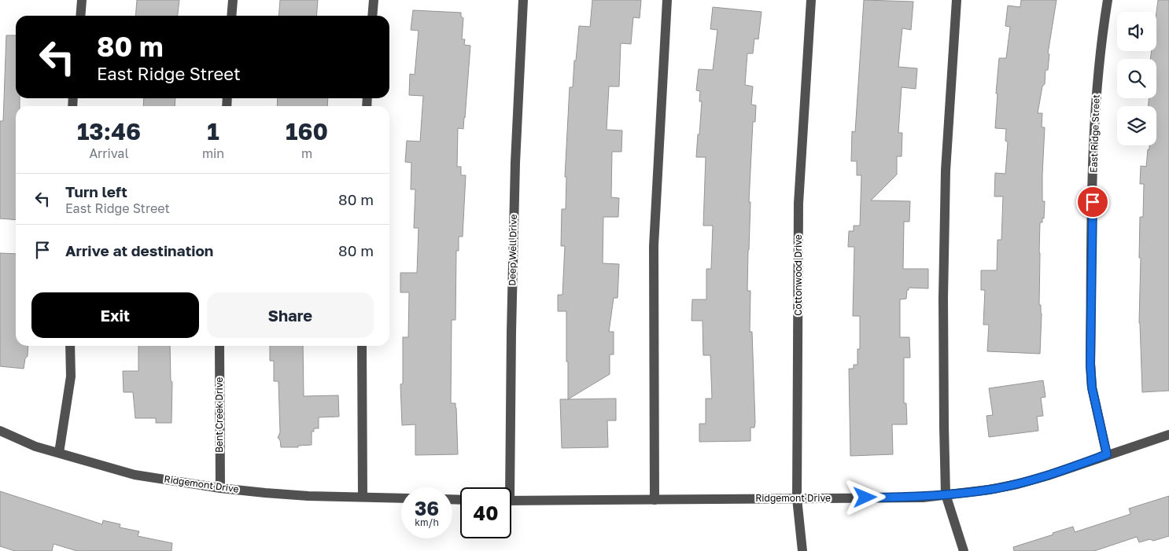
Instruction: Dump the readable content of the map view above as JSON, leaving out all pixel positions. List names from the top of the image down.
{
  "streets": {
    "street": [
      "East Ridge Street",
      "Deep Well Drive",
      "Cottonwood Drive",
      "Bent Creek Drive",
      "Ridgemont Drive"
    ]
  },
  "crossings": [
    ["East Ridge Street", "Ridgemont Drive"],
    ["Cottonwood Drive", "Ridgemont Drive"],
    ["Bent Creek Drive", "Ridgemont Drive"]
  ],
  "page": {
    "turn": ["80 m", "East Ridge Street"],
    "eta": [
      "13:46",
      "Arrival",
      "1",
      "min",
      "160",
      "m"
    ],
    "list": [
      {
        "name": "Turn left",
        "note": "East Ridge Street",
        "value": "80 m"
      },
      {
        "name": "Arrive at destination",
        "value": "80 m"
      }
    ],
    "buttons": ["Exit", "Share"],
    "speed": "36 km/h",
    "limit": "40"
  }
}
